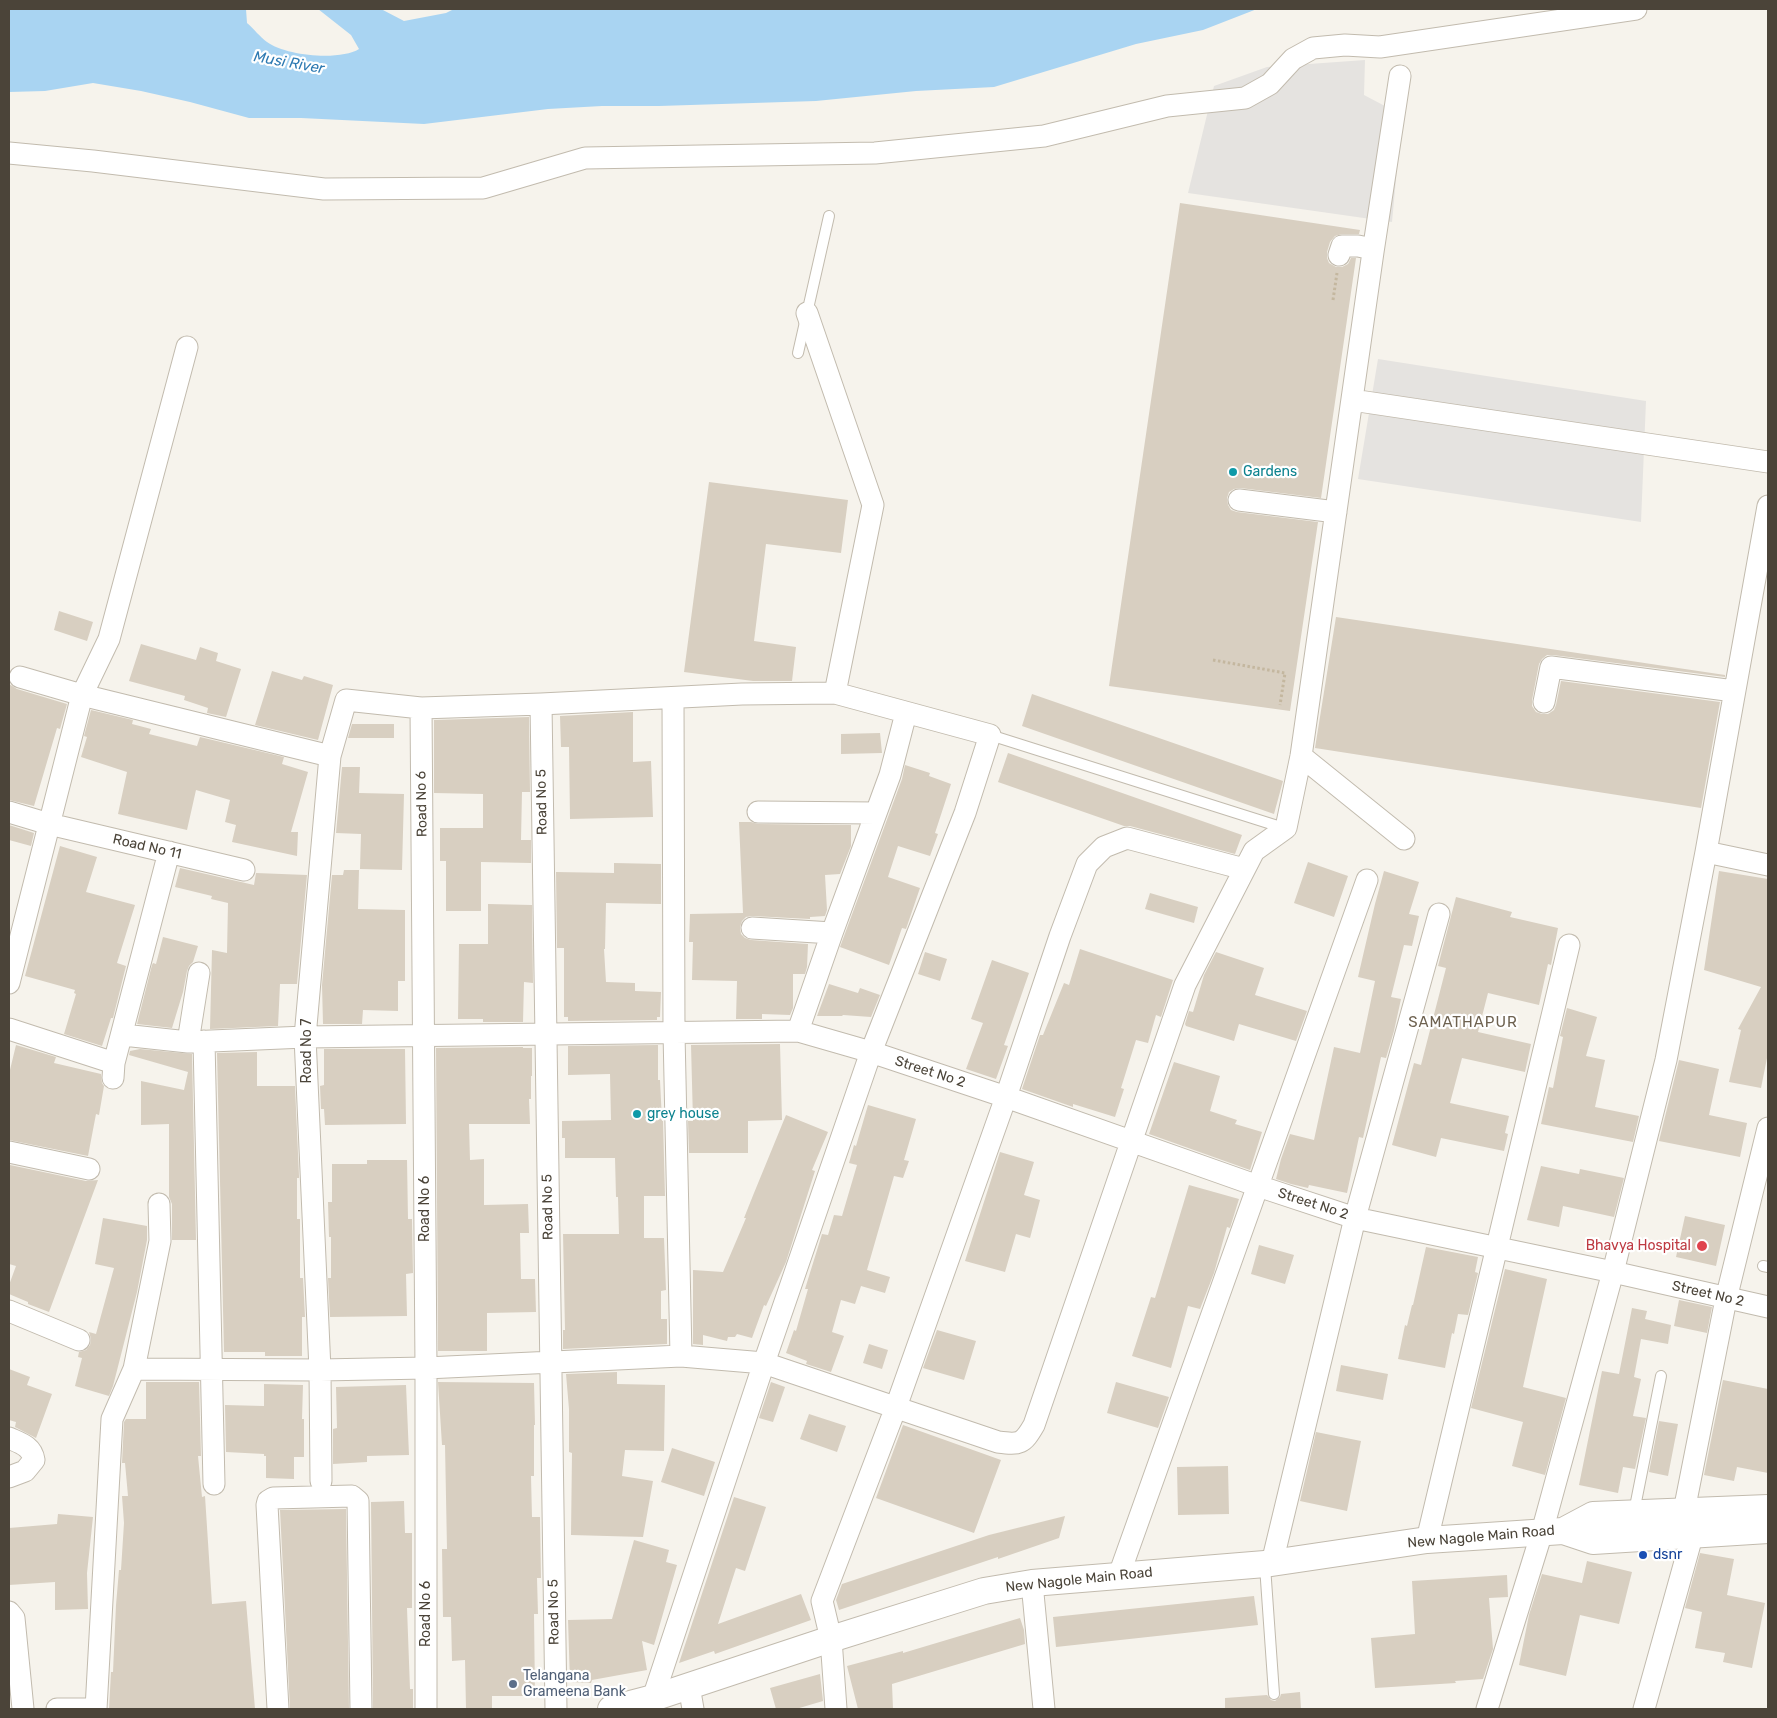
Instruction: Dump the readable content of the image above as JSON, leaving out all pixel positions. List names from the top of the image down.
{
  "streets": {
    "street": [
      "Road No 5",
      "Road No 6",
      "Road No 11",
      "Road No 7",
      "Street No 2",
      "New Nagole Main Road"
    ]
  },
  "crossings": [
    ["Road No 5", "Street No 2"],
    ["Road No 6", "Road No 7"],
    ["Road No 6", "Street No 2"],
    ["Road No 7", "Street No 2"]
  ],
  "districts": ["SAMATHAPUR"],
  "water": ["Musi River"],
  "places": [
    "Gardens",
    "grey house",
    "Bhavya Hospital",
    "dsnr",
    "Telangana Grameena Bank"
  ]
}
